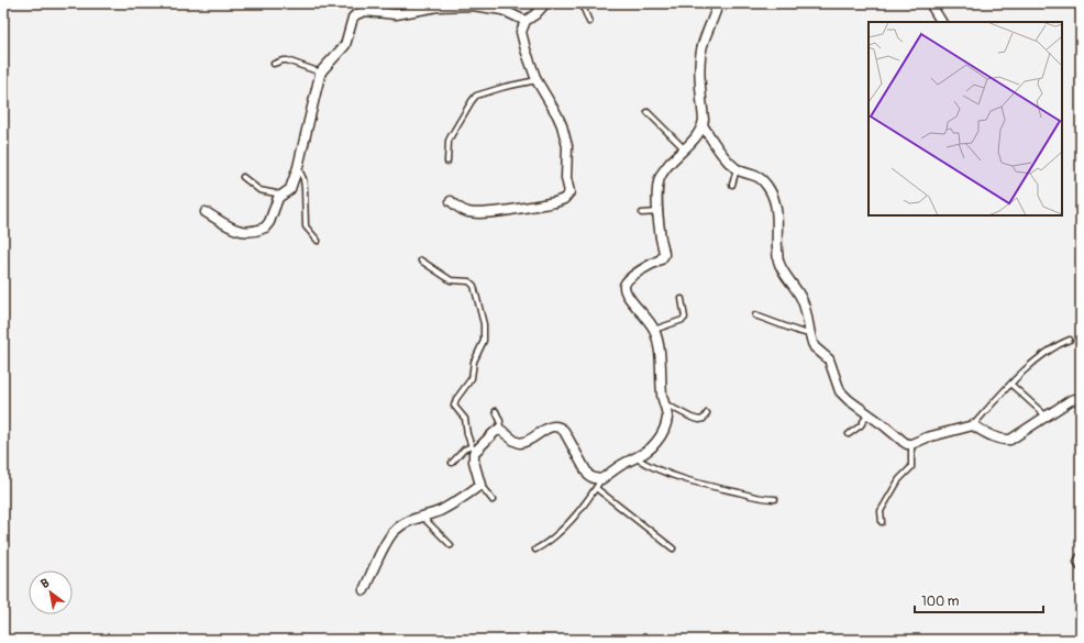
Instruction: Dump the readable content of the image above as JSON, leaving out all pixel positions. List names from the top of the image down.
{
  "scale_bar": "100 m",
  "north": "top left"
}
